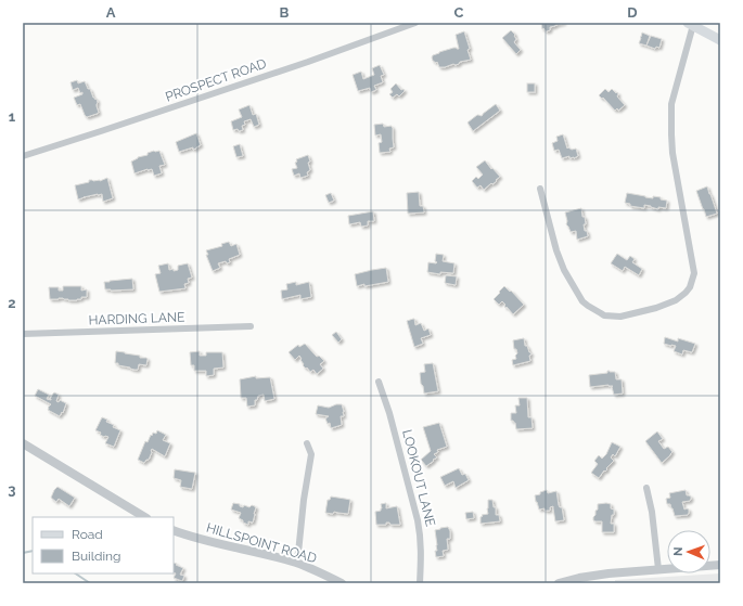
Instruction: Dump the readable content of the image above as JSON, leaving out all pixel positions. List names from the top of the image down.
{
  "streets": {
    "street": [
      "PROSPECT ROAD",
      "HARDING LANE",
      "LOOKOUT LANE",
      "HILLSPOINT ROAD"
    ]
  },
  "legend": ["Road", "Building"],
  "north": "left",
  "grid": {
    "columns": [
      "A",
      "B",
      "C",
      "D"
    ],
    "rows": ["1", "2", "3"]
  }
}
